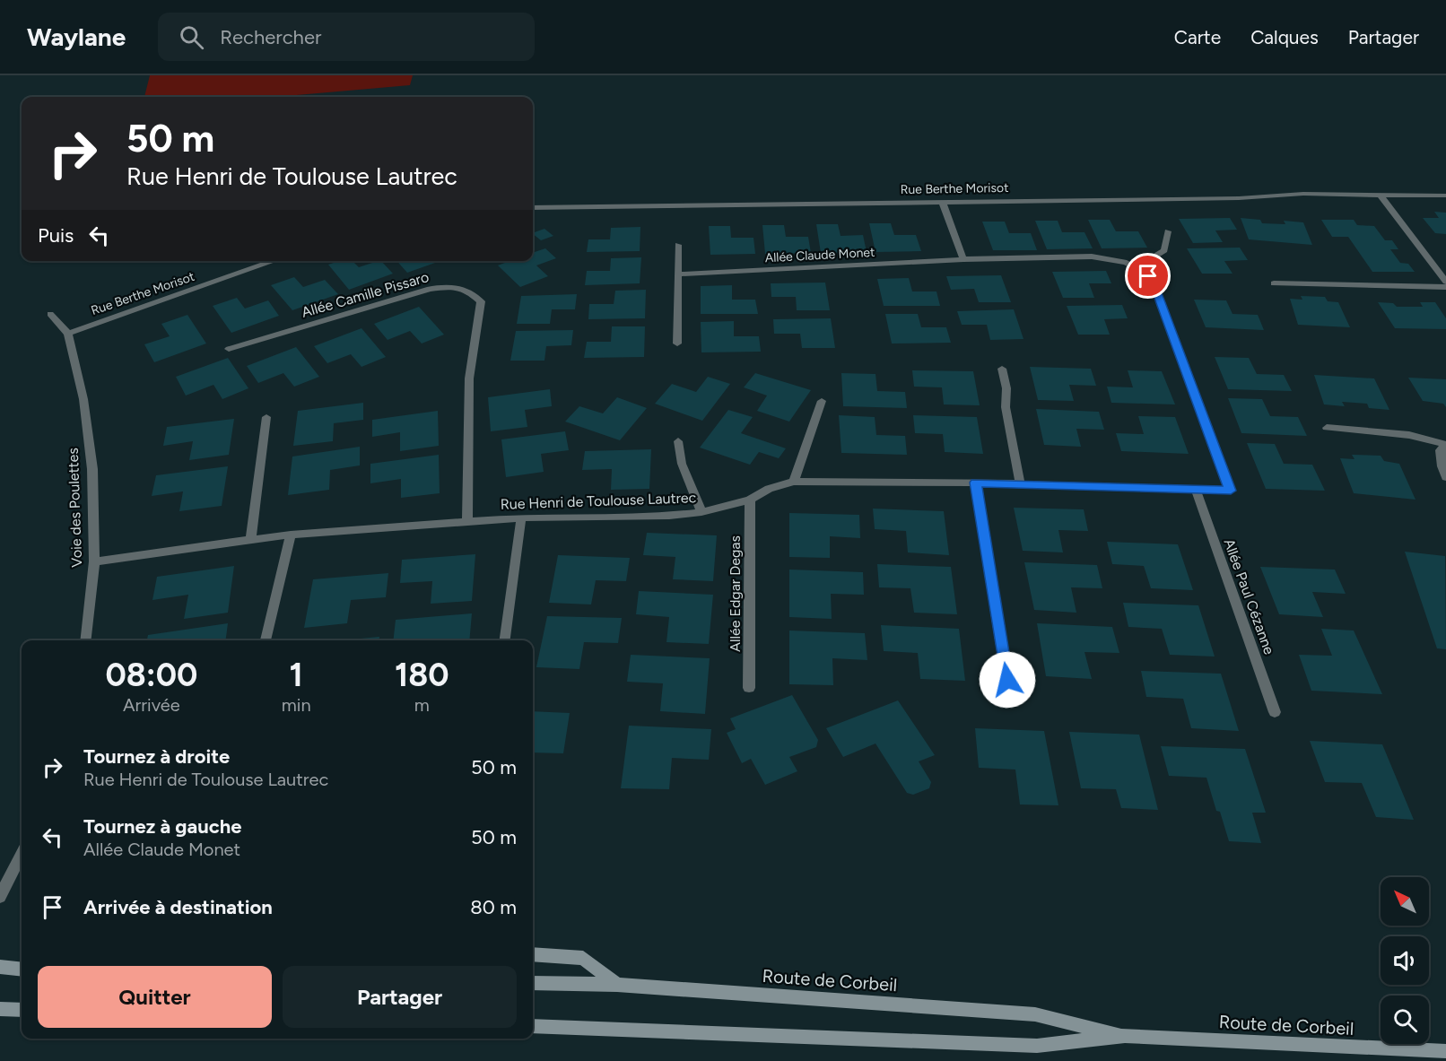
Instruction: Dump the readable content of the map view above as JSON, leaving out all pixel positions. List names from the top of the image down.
{
  "streets": {
    "main road": ["Route de Corbeil"],
    "street": [
      "Rue Berthe Morisot",
      "Allée Claude Monet",
      "Allée Camille Pissaro",
      "Rue Henri de Toulouse Lautrec",
      "Voie des Poulettes",
      "Allée Edgar Degas",
      "Allée Paul Cézanne"
    ]
  },
  "crossings": [
    ["Rue Berthe Morisot", "Voie des Poulettes"],
    ["Allée Claude Monet", "Rue Henri de Toulouse Lautrec"],
    ["Allée Camille Pissaro", "Rue Henri de Toulouse Lautrec"],
    ["Rue Henri de Toulouse Lautrec", "Voie des Poulettes"],
    ["Rue Henri de Toulouse Lautrec", "Allée Edgar Degas"],
    ["Rue Henri de Toulouse Lautrec", "Allée Paul Cézanne"]
  ],
  "north": "top left",
  "page": {
    "header": "Waylane",
    "search": "Rechercher",
    "nav": ["Carte", "Calques", "Partager"],
    "turn": ["50 m", "Rue Henri de Toulouse Lautrec"],
    "then": "Puis",
    "eta": [
      "08:00",
      "Arrivée",
      "1",
      "min",
      "180",
      "m"
    ],
    "list": [
      {
        "name": "Tournez à droite",
        "note": "Rue Henri de Toulouse Lautrec",
        "value": "50 m"
      },
      {
        "name": "Tournez à gauche",
        "note": "Allée Claude Monet",
        "value": "50 m"
      },
      {
        "name": "Arrivée à destination",
        "value": "80 m"
      }
    ],
    "buttons": ["Quitter", "Partager"]
  }
}
